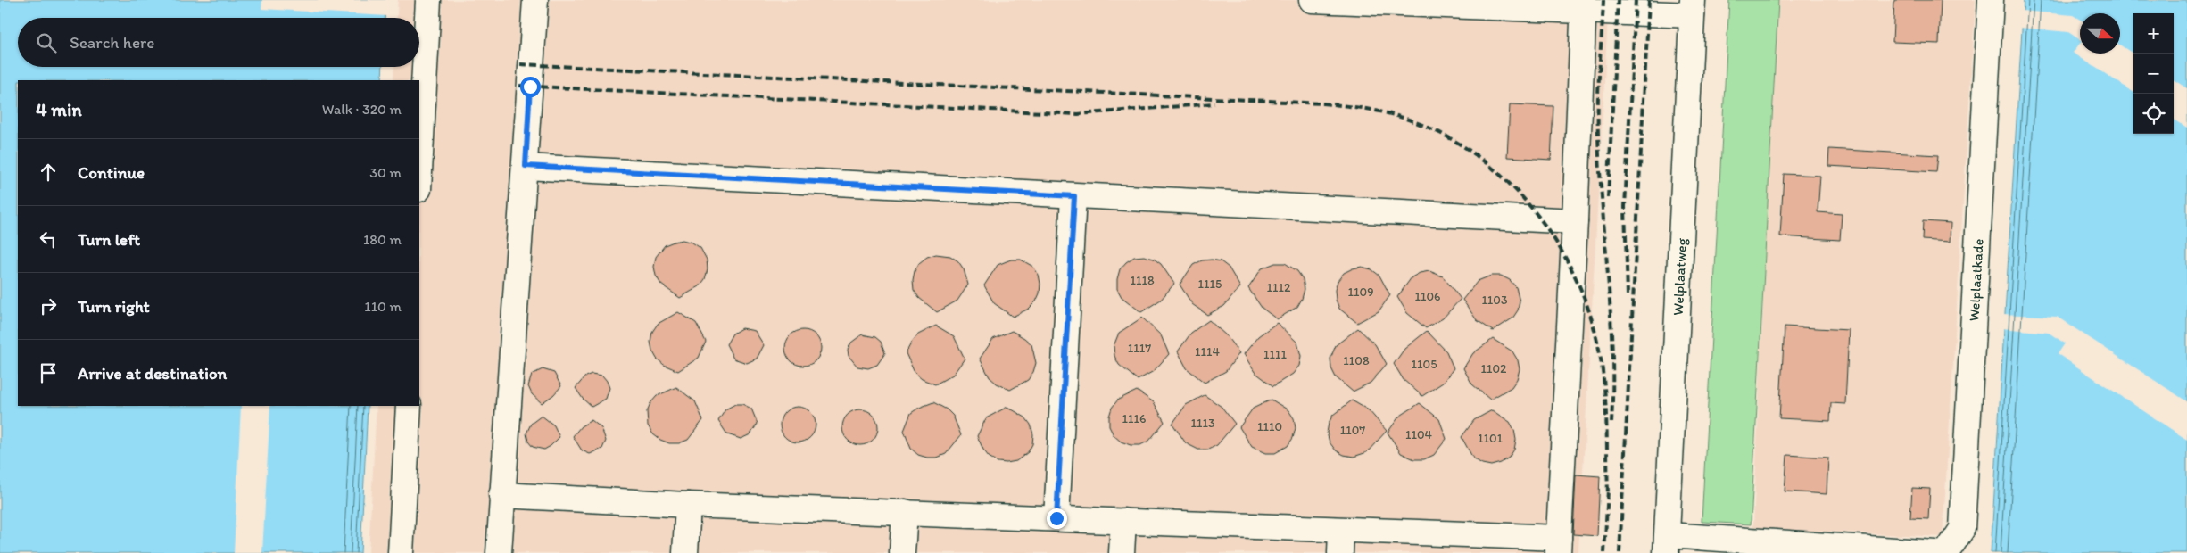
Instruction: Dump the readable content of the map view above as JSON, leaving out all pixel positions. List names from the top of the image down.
{
  "streets": {
    "lane": ["Welplaatweg", "Welplaatkade"]
  },
  "house_numbers": [
    "1118",
    "1115",
    "1112",
    "1109",
    "1106",
    "1103",
    "1117",
    "1114",
    "1111",
    "1108",
    "1105",
    "1102",
    "1116",
    "1113",
    "1110",
    "1107",
    "1104",
    "1101"
  ],
  "north": "right",
  "page": {
    "map_buttons": ["+", "−"],
    "search": "Search here",
    "heading": ["4 min", "Walk · 320 m"],
    "list": [
      ["Continue", "30 m"],
      ["Turn left", "180 m"],
      ["Turn right", "110 m"],
      "Arrive at destination"
    ]
  }
}
